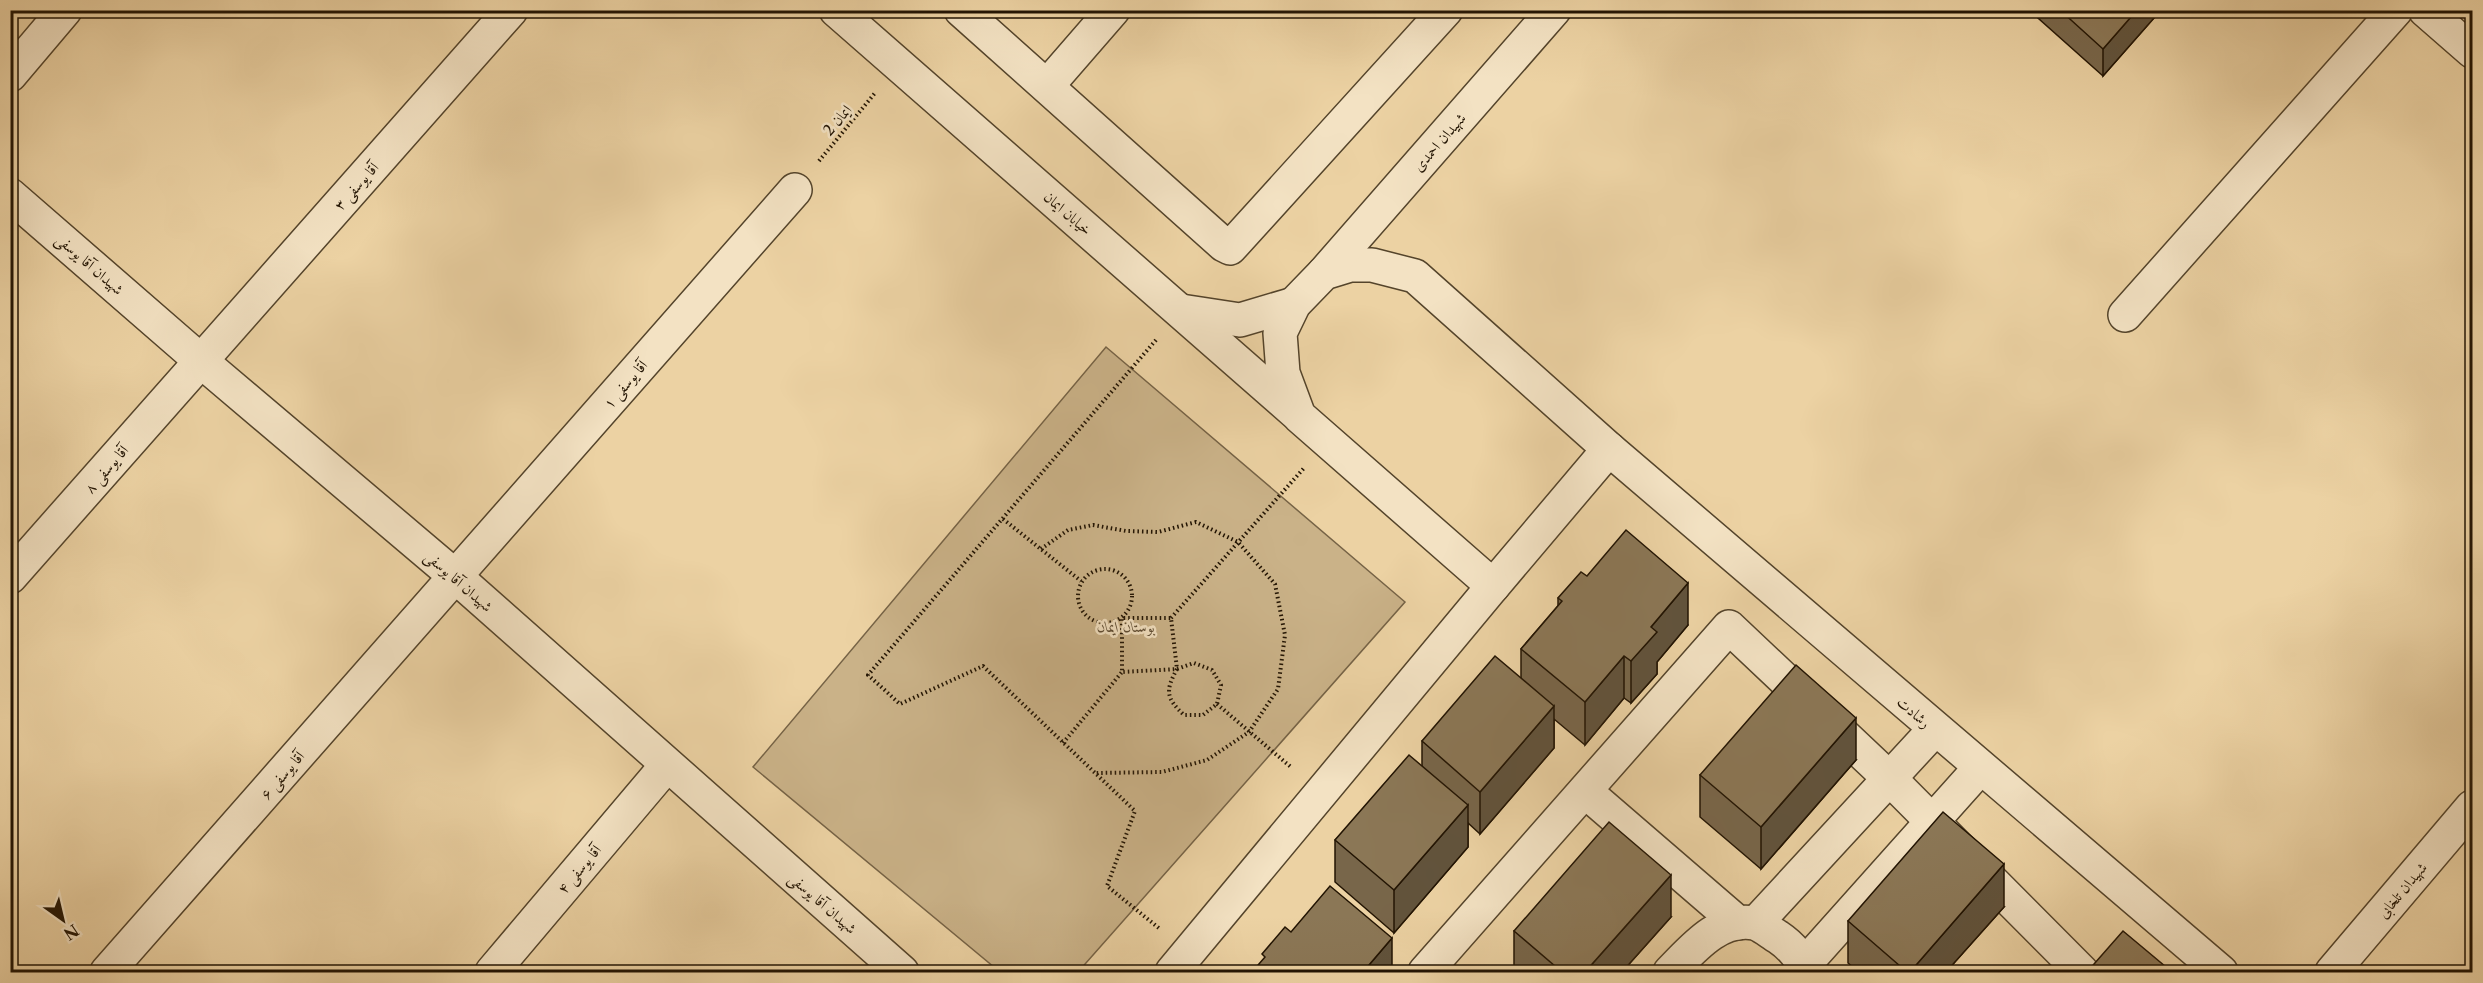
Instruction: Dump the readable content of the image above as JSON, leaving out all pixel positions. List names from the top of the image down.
{
  "streets": {
    "street": [
      "شهیدان احمدی",
      "آقا یوسفی ۳",
      "خیابان ایمان",
      "شهیدان آقا یوسفی",
      "آقا یوسفی ۱",
      "آقا یوسفی ۸",
      "رشادت",
      "آقا یوسفی ۶",
      "آقا یوسفی ۴",
      "شهیدان تلخابی"
    ],
    "path": ["ایمان 2"]
  },
  "crossings": [
    ["ایمان 2", "خیابان ایمان"],
    ["ایمان 2", "آقا یوسفی ۱"],
    ["شهیدان احمدی", "رشادت"],
    ["آقا یوسفی ۳", "شهیدان آقا یوسفی"],
    ["آقا یوسفی ۳", "آقا یوسفی ۸"],
    ["شهیدان آقا یوسفی", "آقا یوسفی ۱"],
    ["شهیدان آقا یوسفی", "آقا یوسفی ۸"],
    ["شهیدان آقا یوسفی", "آقا یوسفی ۶"],
    ["شهیدان آقا یوسفی", "آقا یوسفی ۴"],
    ["آقا یوسفی ۱", "آقا یوسفی ۶"]
  ],
  "parks": ["بوستان ایمان"],
  "north": "bottom right"
}
